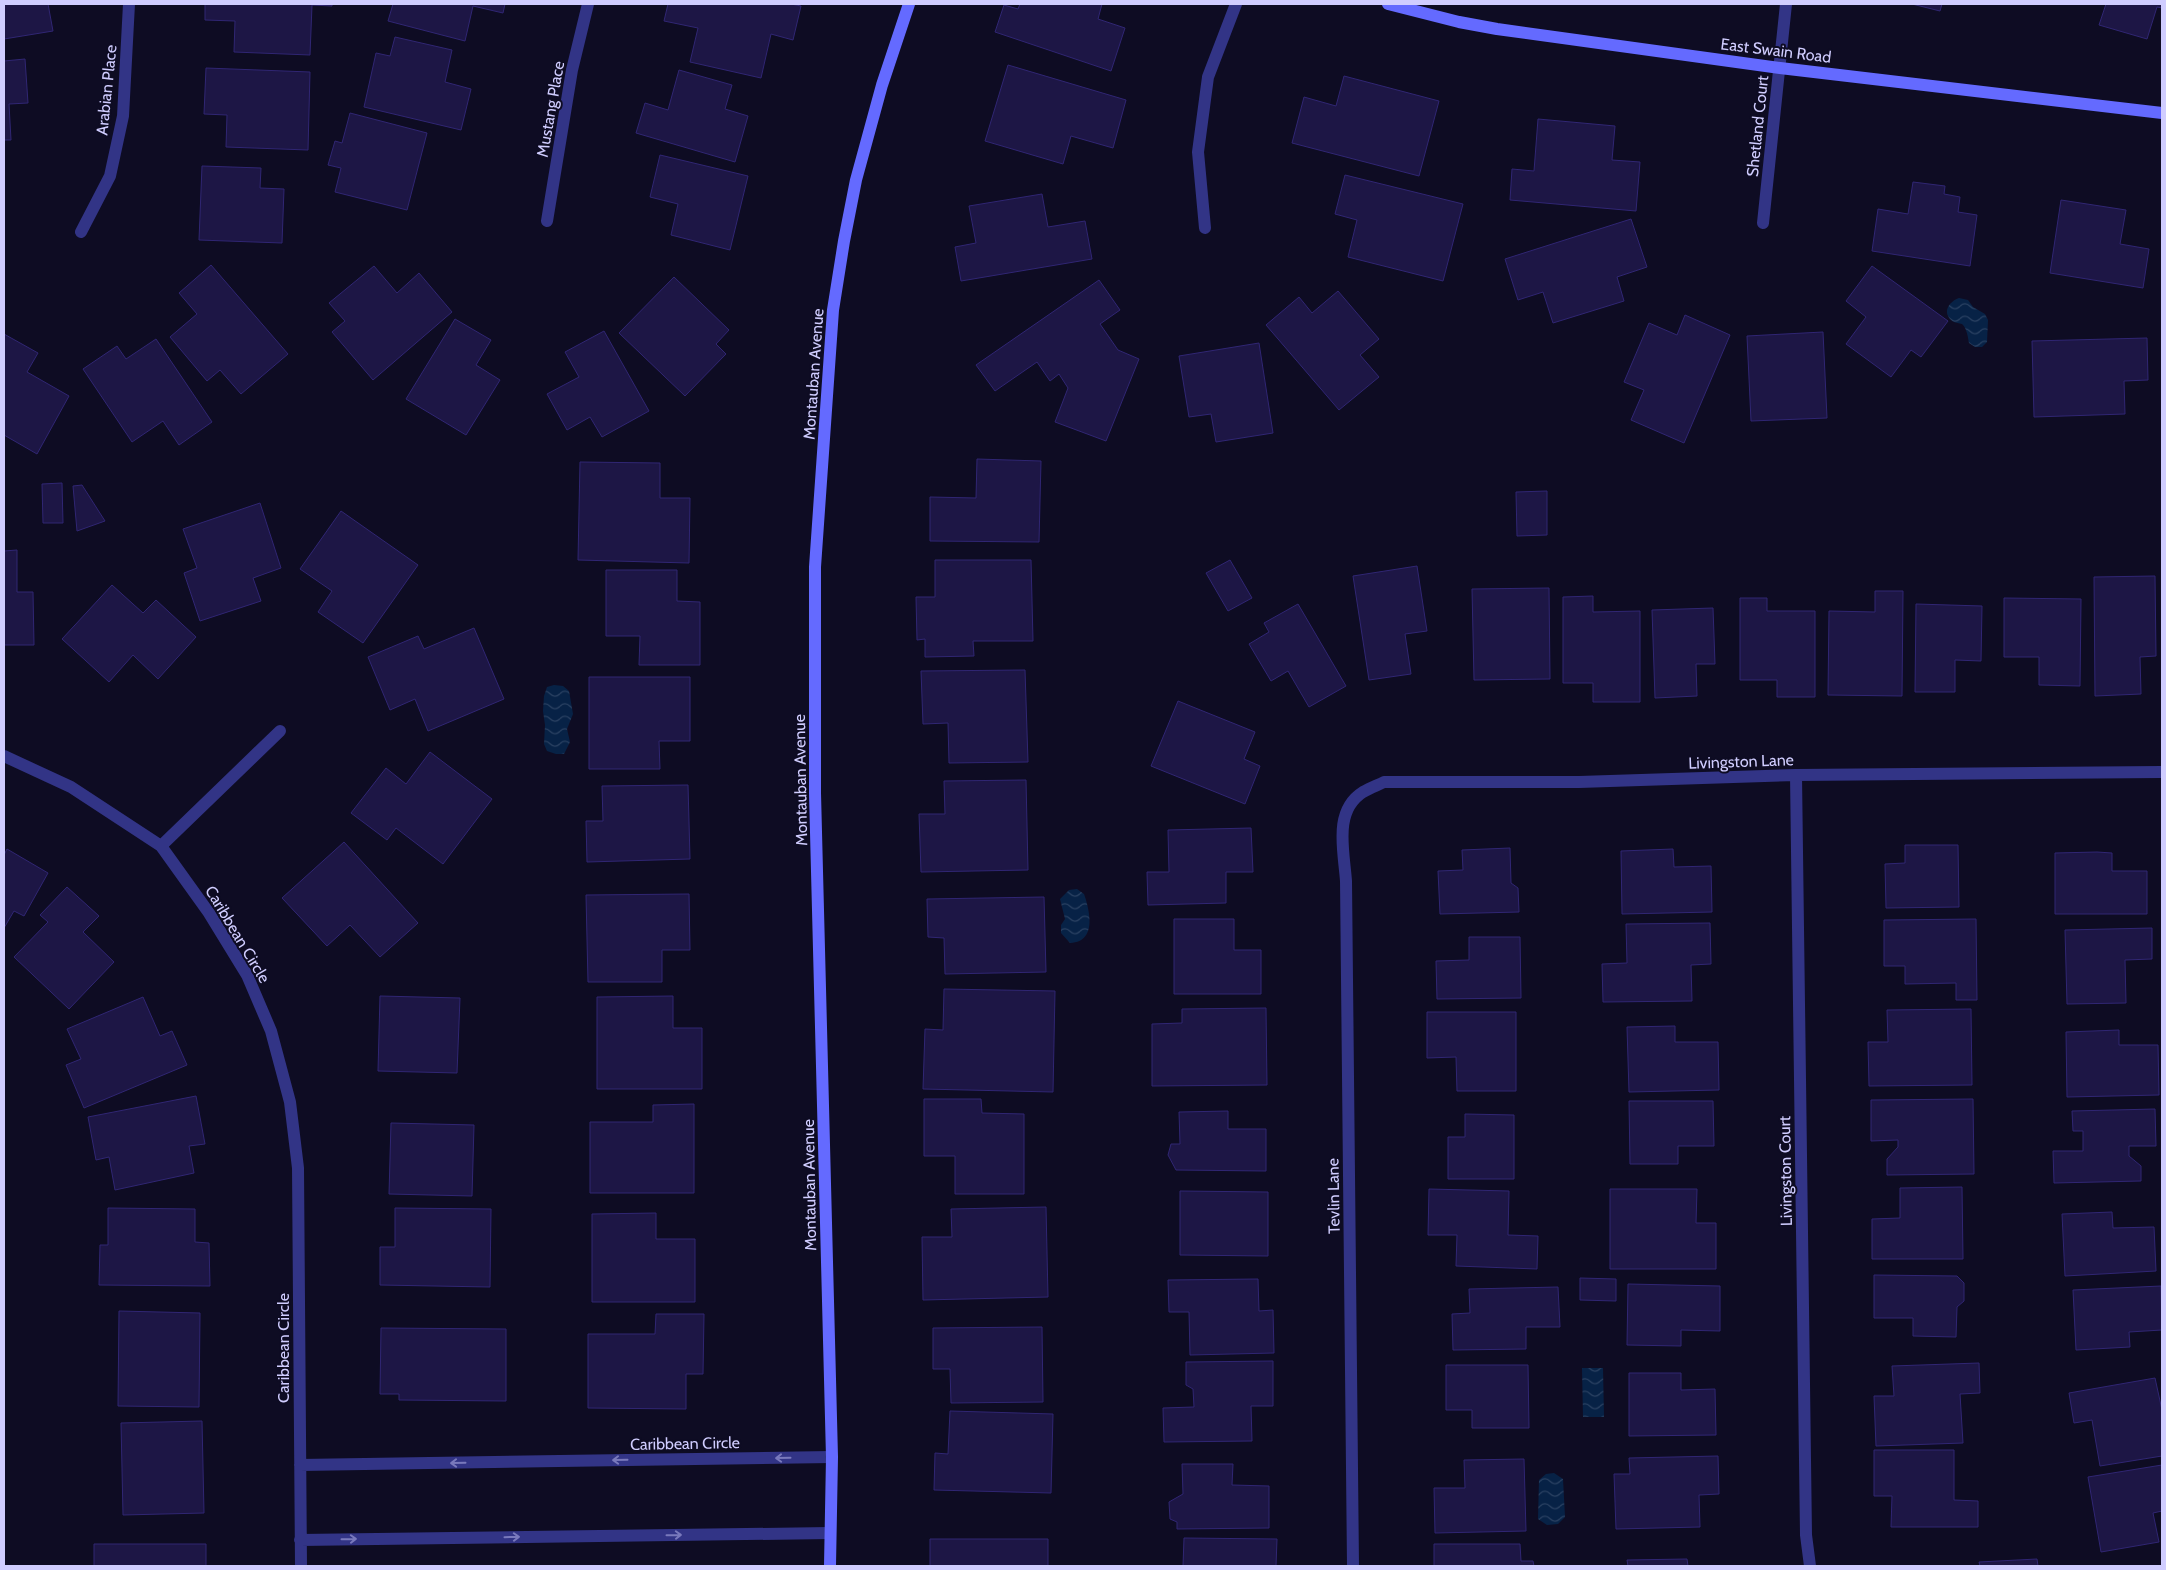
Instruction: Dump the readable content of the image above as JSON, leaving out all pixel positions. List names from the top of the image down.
{
  "streets": {
    "street": [
      "East Swain Road",
      "Arabian Place",
      "Mustang Place",
      "Shetland Court",
      "Montauban Avenue",
      "Livingston Lane",
      "Caribbean Circle",
      "Livingston Court",
      "Tevlin Lane"
    ]
  },
  "crossings": [
    ["East Swain Road", "Shetland Court"],
    ["Montauban Avenue", "Caribbean Circle"],
    ["Livingston Lane", "Livingston Court"],
    ["Livingston Lane", "Tevlin Lane"]
  ]
}
